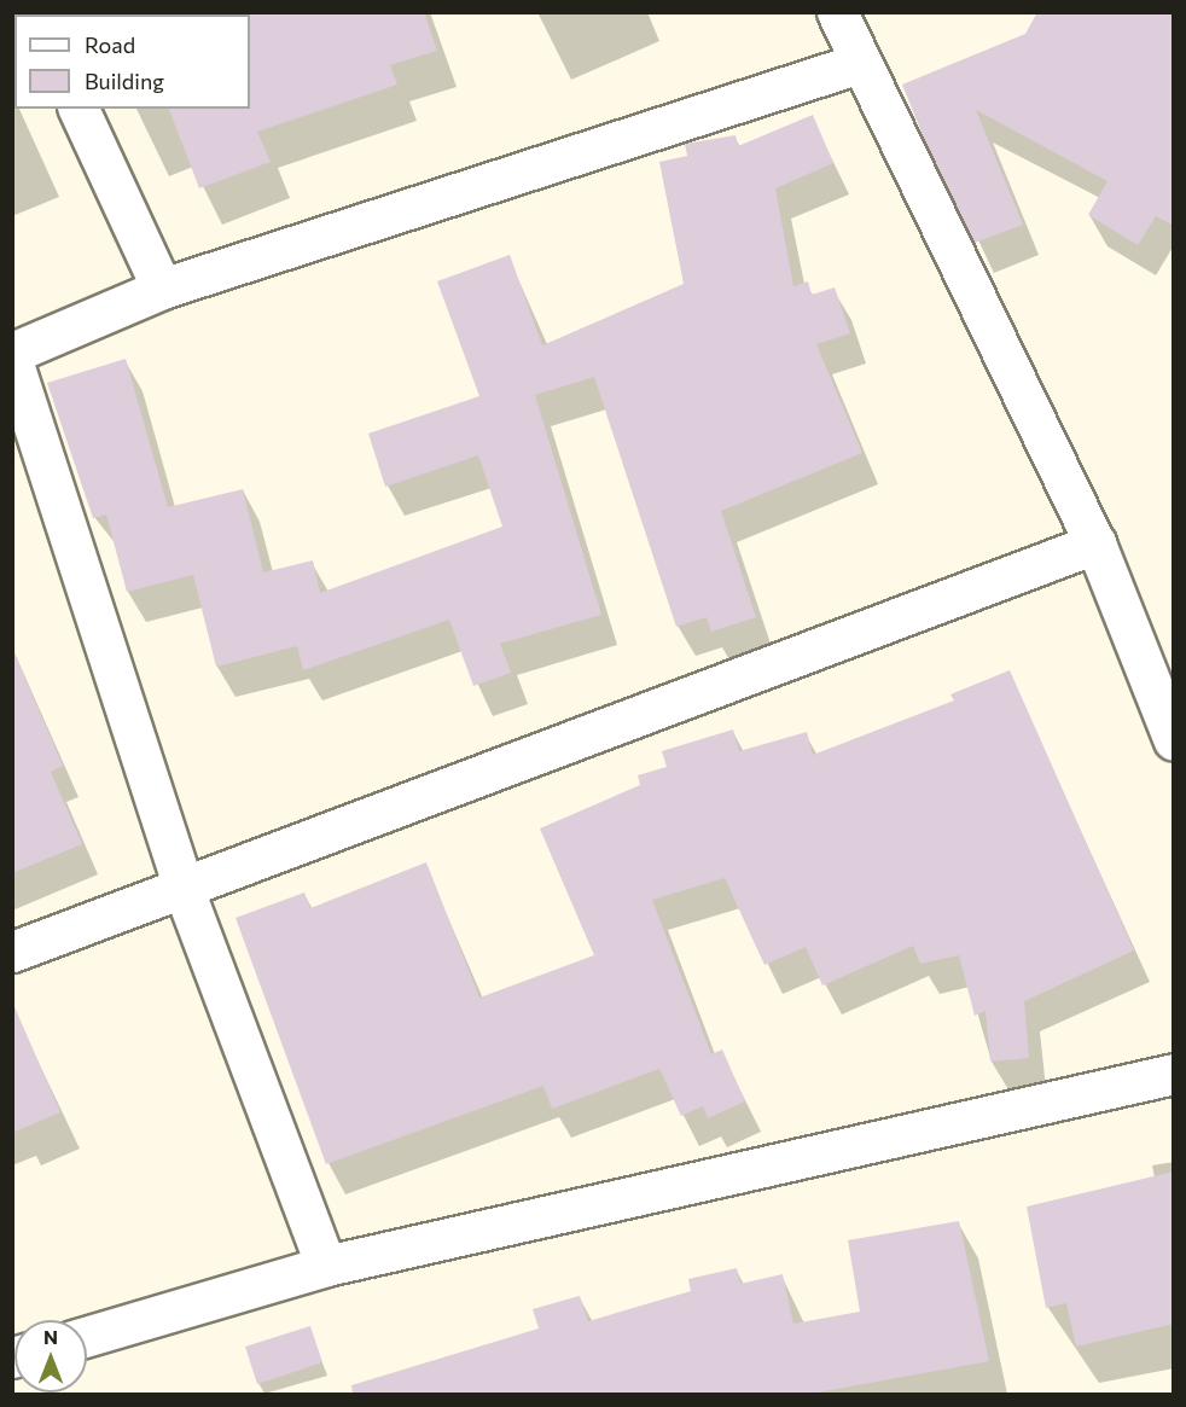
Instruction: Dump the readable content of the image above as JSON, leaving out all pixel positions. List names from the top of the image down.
{
  "legend": ["Road", "Building"],
  "north": "top"
}
